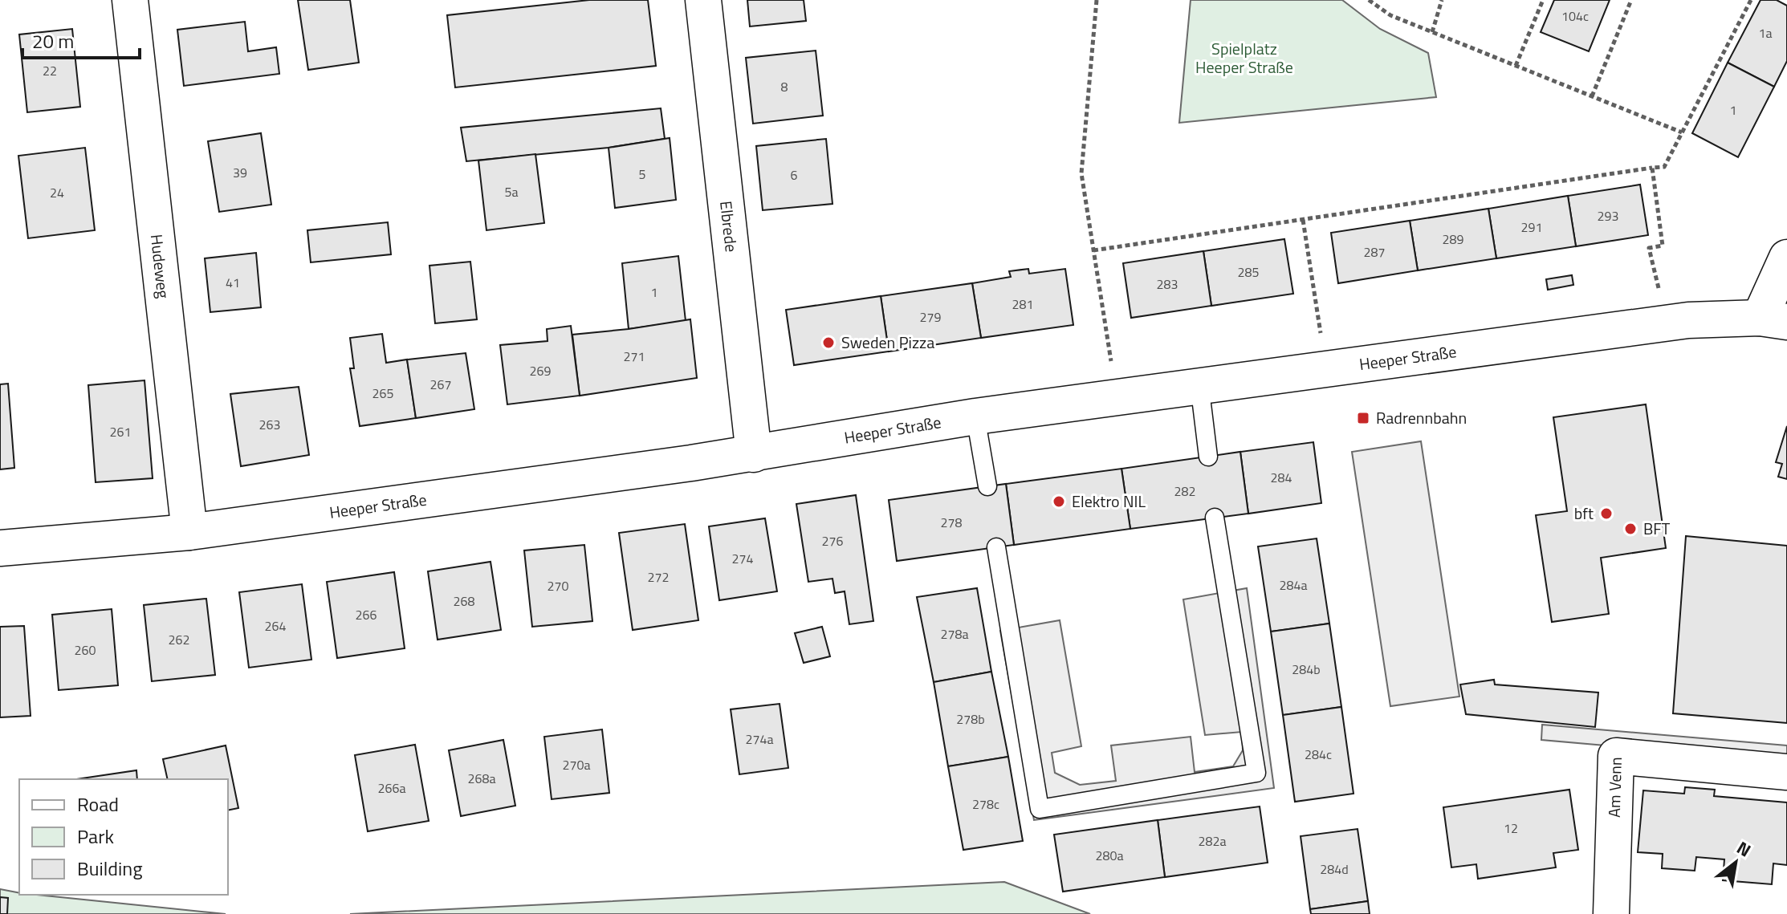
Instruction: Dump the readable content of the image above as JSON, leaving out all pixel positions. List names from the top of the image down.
{
  "streets": {
    "main road": [
      "Elbrede",
      "Hudeweg",
      "Heeper Straße",
      "Am Venn"
    ]
  },
  "crossings": [
    ["Elbrede", "Heeper Straße"],
    ["Hudeweg", "Heeper Straße"]
  ],
  "parks": ["Spielplatz Heeper Straße"],
  "places": {
    "other": [
      "Sweden Pizza",
      "Elektro NIL",
      "bft",
      "BFT"
    ],
    "transit": ["Radrennbahn"]
  },
  "house_numbers": [
    "104c",
    "1a",
    "22",
    "8",
    "1",
    "39",
    "5",
    "6",
    "5a",
    "24",
    "293",
    "291",
    "289",
    "287",
    "285",
    "41",
    "283",
    "1",
    "281",
    "279",
    "271",
    "269",
    "267",
    "265",
    "263",
    "261",
    "284",
    "282",
    "278",
    "276",
    "274",
    "272",
    "284a",
    "270",
    "268",
    "266",
    "264",
    "278a",
    "262",
    "260",
    "284b",
    "278b",
    "274a",
    "284c",
    "270a",
    "268a",
    "266a",
    "278c",
    "12",
    "282a",
    "280a",
    "284d"
  ],
  "legend": ["Road", "Park", "Building"],
  "scale_bar": "20 m",
  "north": "top right"
}
